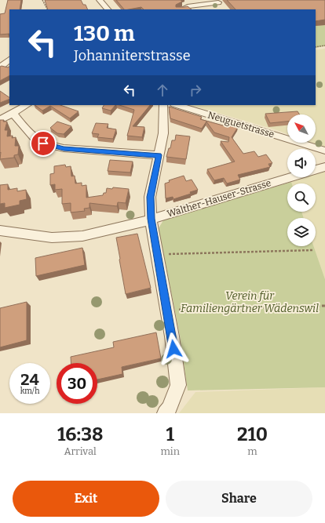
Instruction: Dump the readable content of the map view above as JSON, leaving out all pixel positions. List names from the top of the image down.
{
  "streets": {
    "street": ["Neuguetstrasse", "Walther-Hauser-Strasse"]
  },
  "parks": ["Verein für Familiengärtner Wädenswil"],
  "north": "top left",
  "page": {
    "turn": ["130 m", "Johanniterstrasse"],
    "speed": "24 km/h",
    "limit": "30",
    "eta": [
      "16:38",
      "Arrival",
      "1",
      "min",
      "210",
      "m"
    ],
    "buttons": ["Exit", "Share"]
  }
}
